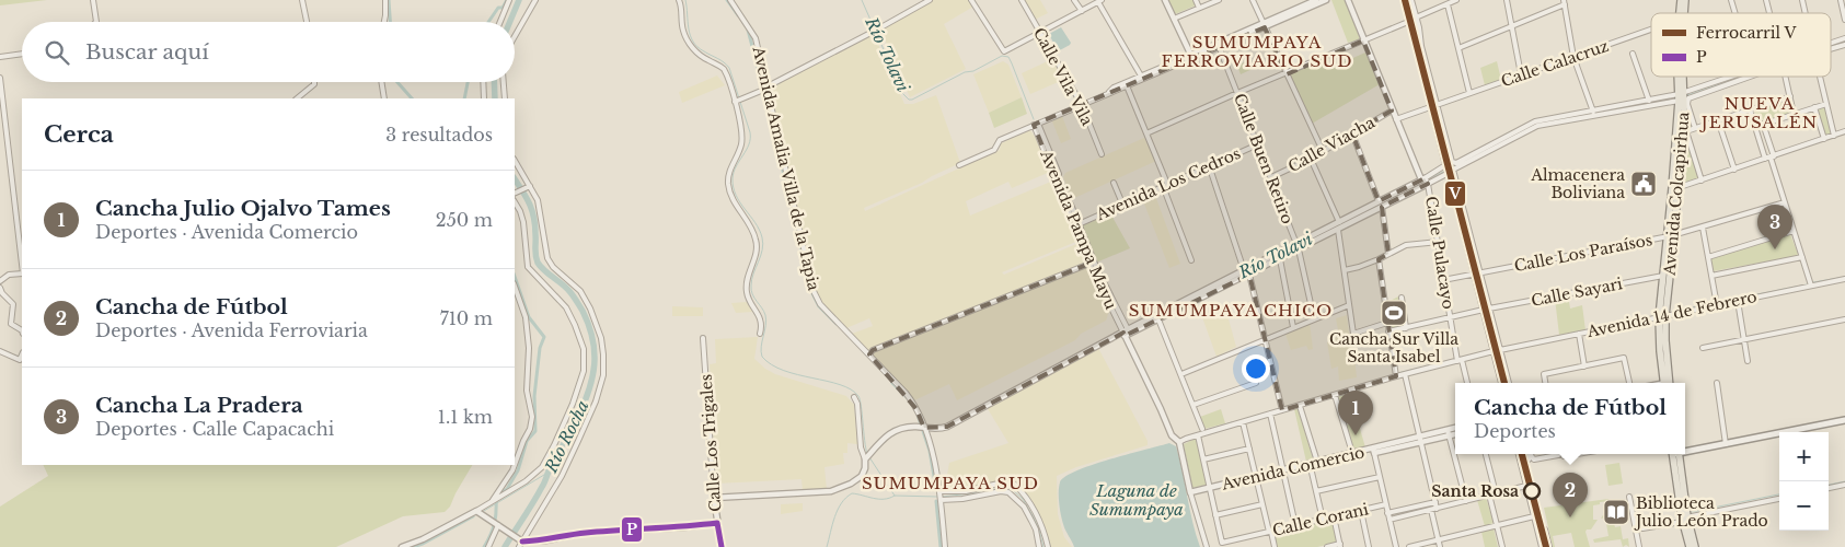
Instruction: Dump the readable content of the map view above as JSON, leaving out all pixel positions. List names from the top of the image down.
{
  "streets": {
    "main road": ["Avenida Colcapirhua"],
    "street": [
      "Calle Calacruz",
      "Calle Vila Vila",
      "Calle Viacha",
      "Calle Buen Retiro",
      "Avenida Amalia Villa de la Tapia",
      "Avenida Los Cedros",
      "Avenida Pampa Mayu",
      "Calle Pulacayo",
      "Calle Los Paraísos",
      "Calle Sayari",
      "Avenida 14 de Febrero",
      "Calle Los Trigales",
      "Avenida Comercio",
      "Calle Corani"
    ]
  },
  "crossings": [
    ["Calle Calacruz", "Calle Viacha"],
    ["Calle Viacha", "Calle Buen Retiro"],
    ["Calle Viacha", "Calle Pulacayo"],
    ["Calle Buen Retiro", "Avenida Los Cedros"],
    ["Avenida Los Cedros", "Avenida Pampa Mayu"],
    ["Avenida Colcapirhua", "Calle Los Paraísos"],
    ["Avenida Colcapirhua", "Calle Sayari"],
    ["Avenida Colcapirhua", "Avenida 14 de Febrero"],
    ["Avenida Pampa Mayu", "Avenida Comercio"],
    ["Calle Pulacayo", "Calle Los Paraísos"]
  ],
  "districts": [
    "SUMUMPAYA FERROVIARIO SUD",
    "NUEVA JERUSALÉN",
    "SUMUMPAYA CHICO",
    "SUMUMPAYA SUD"
  ],
  "water": ["Río Tolavi", "Río Rocha", "Laguna de Sumumpaya"],
  "places": {
    "public building": ["Almacenera Boliviana"],
    "sports": ["Cancha Sur Villa Santa Isabel"],
    "other": ["Santa Rosa"],
    "library": ["Biblioteca Julio León Prado"]
  },
  "lines": ["rail line V", "transit line P"],
  "legend": ["Ferrocarril V", "P"],
  "page": {
    "search": "Buscar aquí",
    "heading": ["Cerca", "3 resultados"],
    "list": [
      {
        "mark": "1",
        "name": "Cancha Julio Ojalvo Tames",
        "note": "Deportes · Avenida Comercio",
        "value": "250 m"
      },
      {
        "mark": "2",
        "name": "Cancha de Fútbol",
        "note": "Deportes · Avenida Ferroviaria",
        "value": "710 m"
      },
      {
        "mark": "3",
        "name": "Cancha La Pradera",
        "note": "Deportes · Calle Capacachi",
        "value": "1.1 km"
      }
    ],
    "pins": ["3", "1", "2"],
    "popup": ["Cancha de Fútbol", "Deportes"],
    "map_buttons": ["+", "−"]
  }
}
